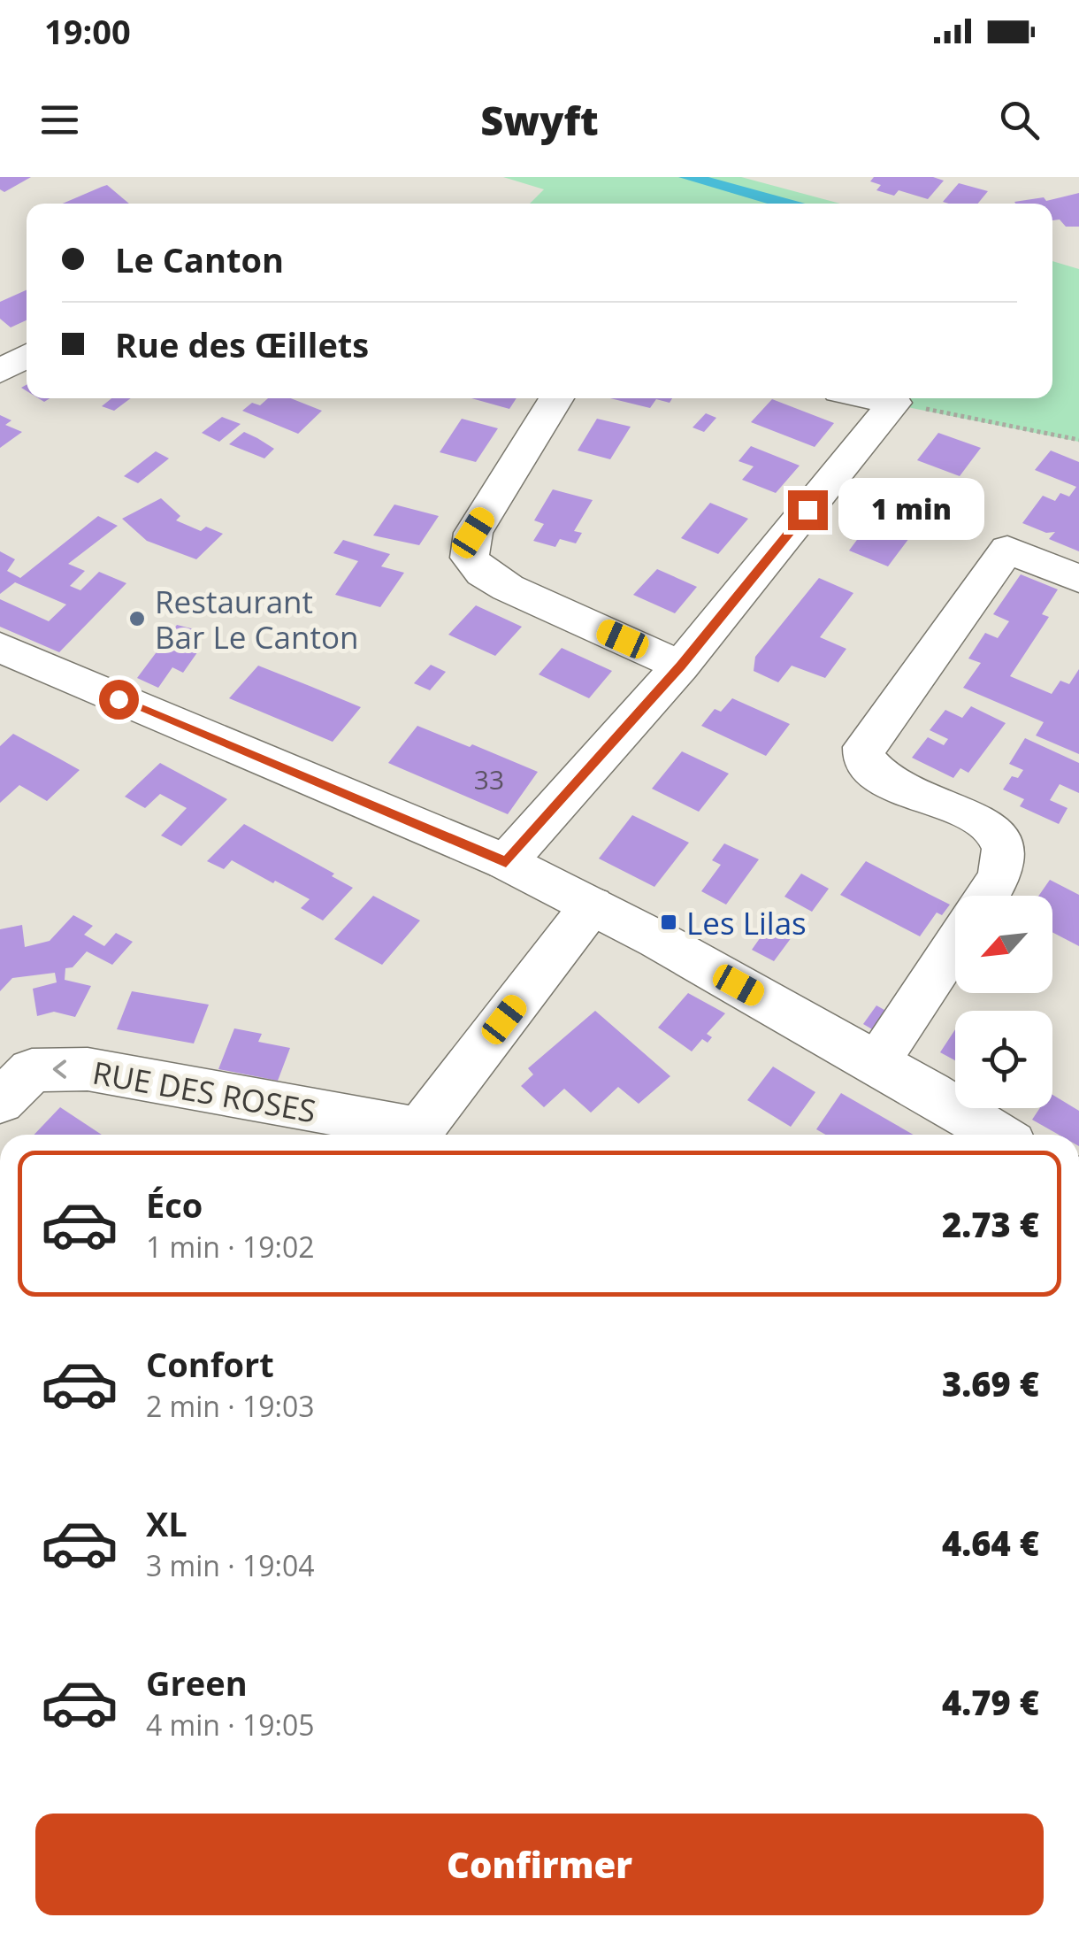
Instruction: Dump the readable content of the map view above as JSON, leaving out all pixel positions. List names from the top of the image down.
{
  "streets": {
    "street": ["RUE DES ROSES"]
  },
  "places": {
    "other": ["Restaurant Bar Le Canton"],
    "transit": ["Les Lilas"]
  },
  "house_numbers": ["33"],
  "north": "bottom left",
  "page": {
    "status": "19:00",
    "header": "Swyft",
    "banner": ["Le Canton", "Rue des Œillets"],
    "bubble": "1 min",
    "list": [
      {
        "name": "Éco",
        "note": "1 min · 19:02",
        "value": "2.73 €"
      },
      {
        "name": "Confort",
        "note": "2 min · 19:03",
        "value": "3.69 €"
      },
      {
        "name": "XL",
        "note": "3 min · 19:04",
        "value": "4.64 €"
      },
      {
        "name": "Green",
        "note": "4 min · 19:05",
        "value": "4.79 €"
      }
    ],
    "buttons": "Confirmer"
  }
}
